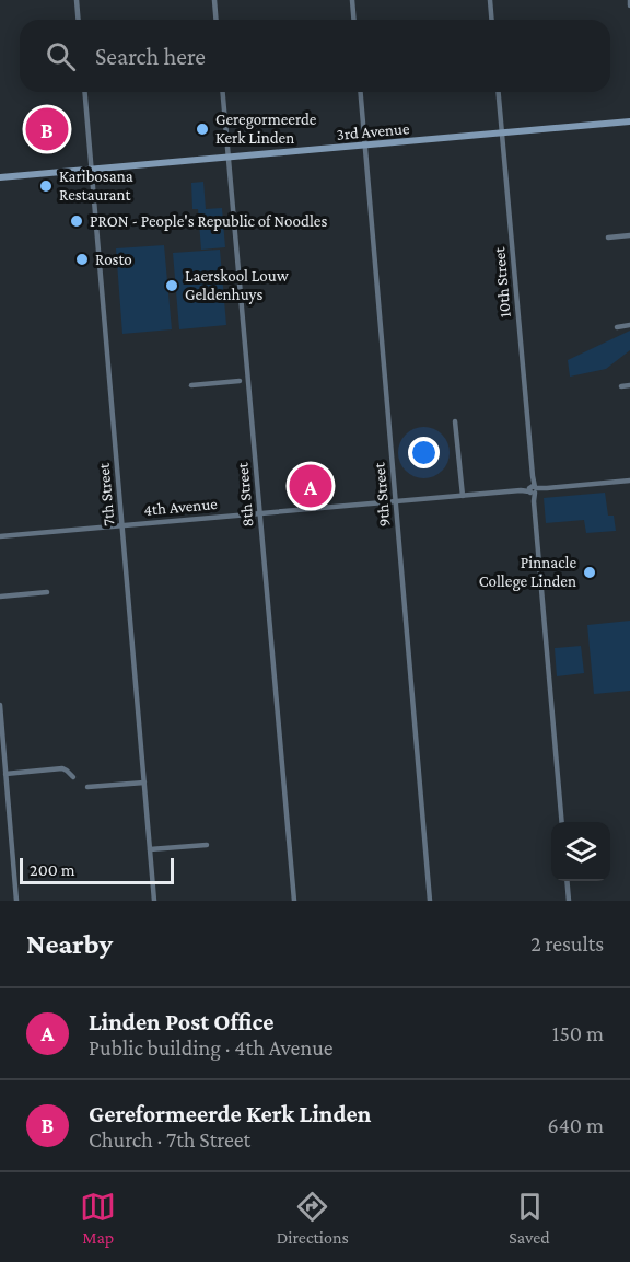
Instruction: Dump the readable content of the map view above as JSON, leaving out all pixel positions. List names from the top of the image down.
{
  "streets": {
    "main road": ["3rd Avenue"],
    "street": [
      "10th Street",
      "7th Street",
      "8th Street",
      "9th Street",
      "4th Avenue"
    ]
  },
  "crossings": [
    ["3rd Avenue", "10th Street"],
    ["3rd Avenue", "7th Street"],
    ["3rd Avenue", "8th Street"],
    ["3rd Avenue", "9th Street"],
    ["10th Street", "4th Avenue"],
    ["7th Street", "4th Avenue"],
    ["8th Street", "4th Avenue"],
    ["9th Street", "4th Avenue"]
  ],
  "places": [
    "Geregormeerde Kerk Linden",
    "Karibosana Restaurant",
    "PRON - People's Republic of Noodles",
    "Rosto",
    "Laerskool Louw Geldenhuys",
    "Pinnacle College Linden"
  ],
  "scale_bar": "200 m",
  "page": {
    "search": "Search here",
    "pins": ["B", "A"],
    "scale": "200 m",
    "heading": ["Nearby", "2 results"],
    "list": [
      {
        "mark": "A",
        "name": "Linden Post Office",
        "note": "Public building · 4th Avenue",
        "value": "150 m"
      },
      {
        "mark": "B",
        "name": "Gereformeerde Kerk Linden",
        "note": "Church · 7th Street",
        "value": "640 m"
      }
    ],
    "nav": ["Map", "Directions", "Saved"]
  }
}
